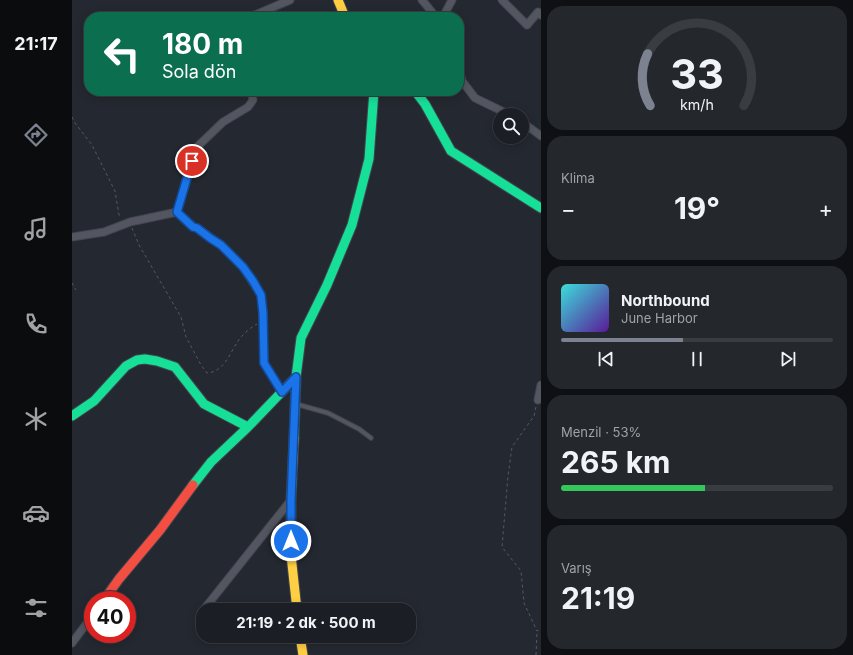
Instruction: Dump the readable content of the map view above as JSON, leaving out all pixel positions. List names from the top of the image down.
{
  "page": {
    "tabs": "21:17",
    "turn": ["180 m", "Sola dön"],
    "tile": [
      "Klima",
      ["Menzil · 53%", "265 km"],
      ["Varış", "21:19"]
    ],
    "heat": ["−", "19°", "+"],
    "song": ["Northbound", "June Harbor"],
    "limit": "40",
    "trip": "21:19 · 2 dk · 500 m",
    "gauge": ["33", "km/h"]
  }
}
